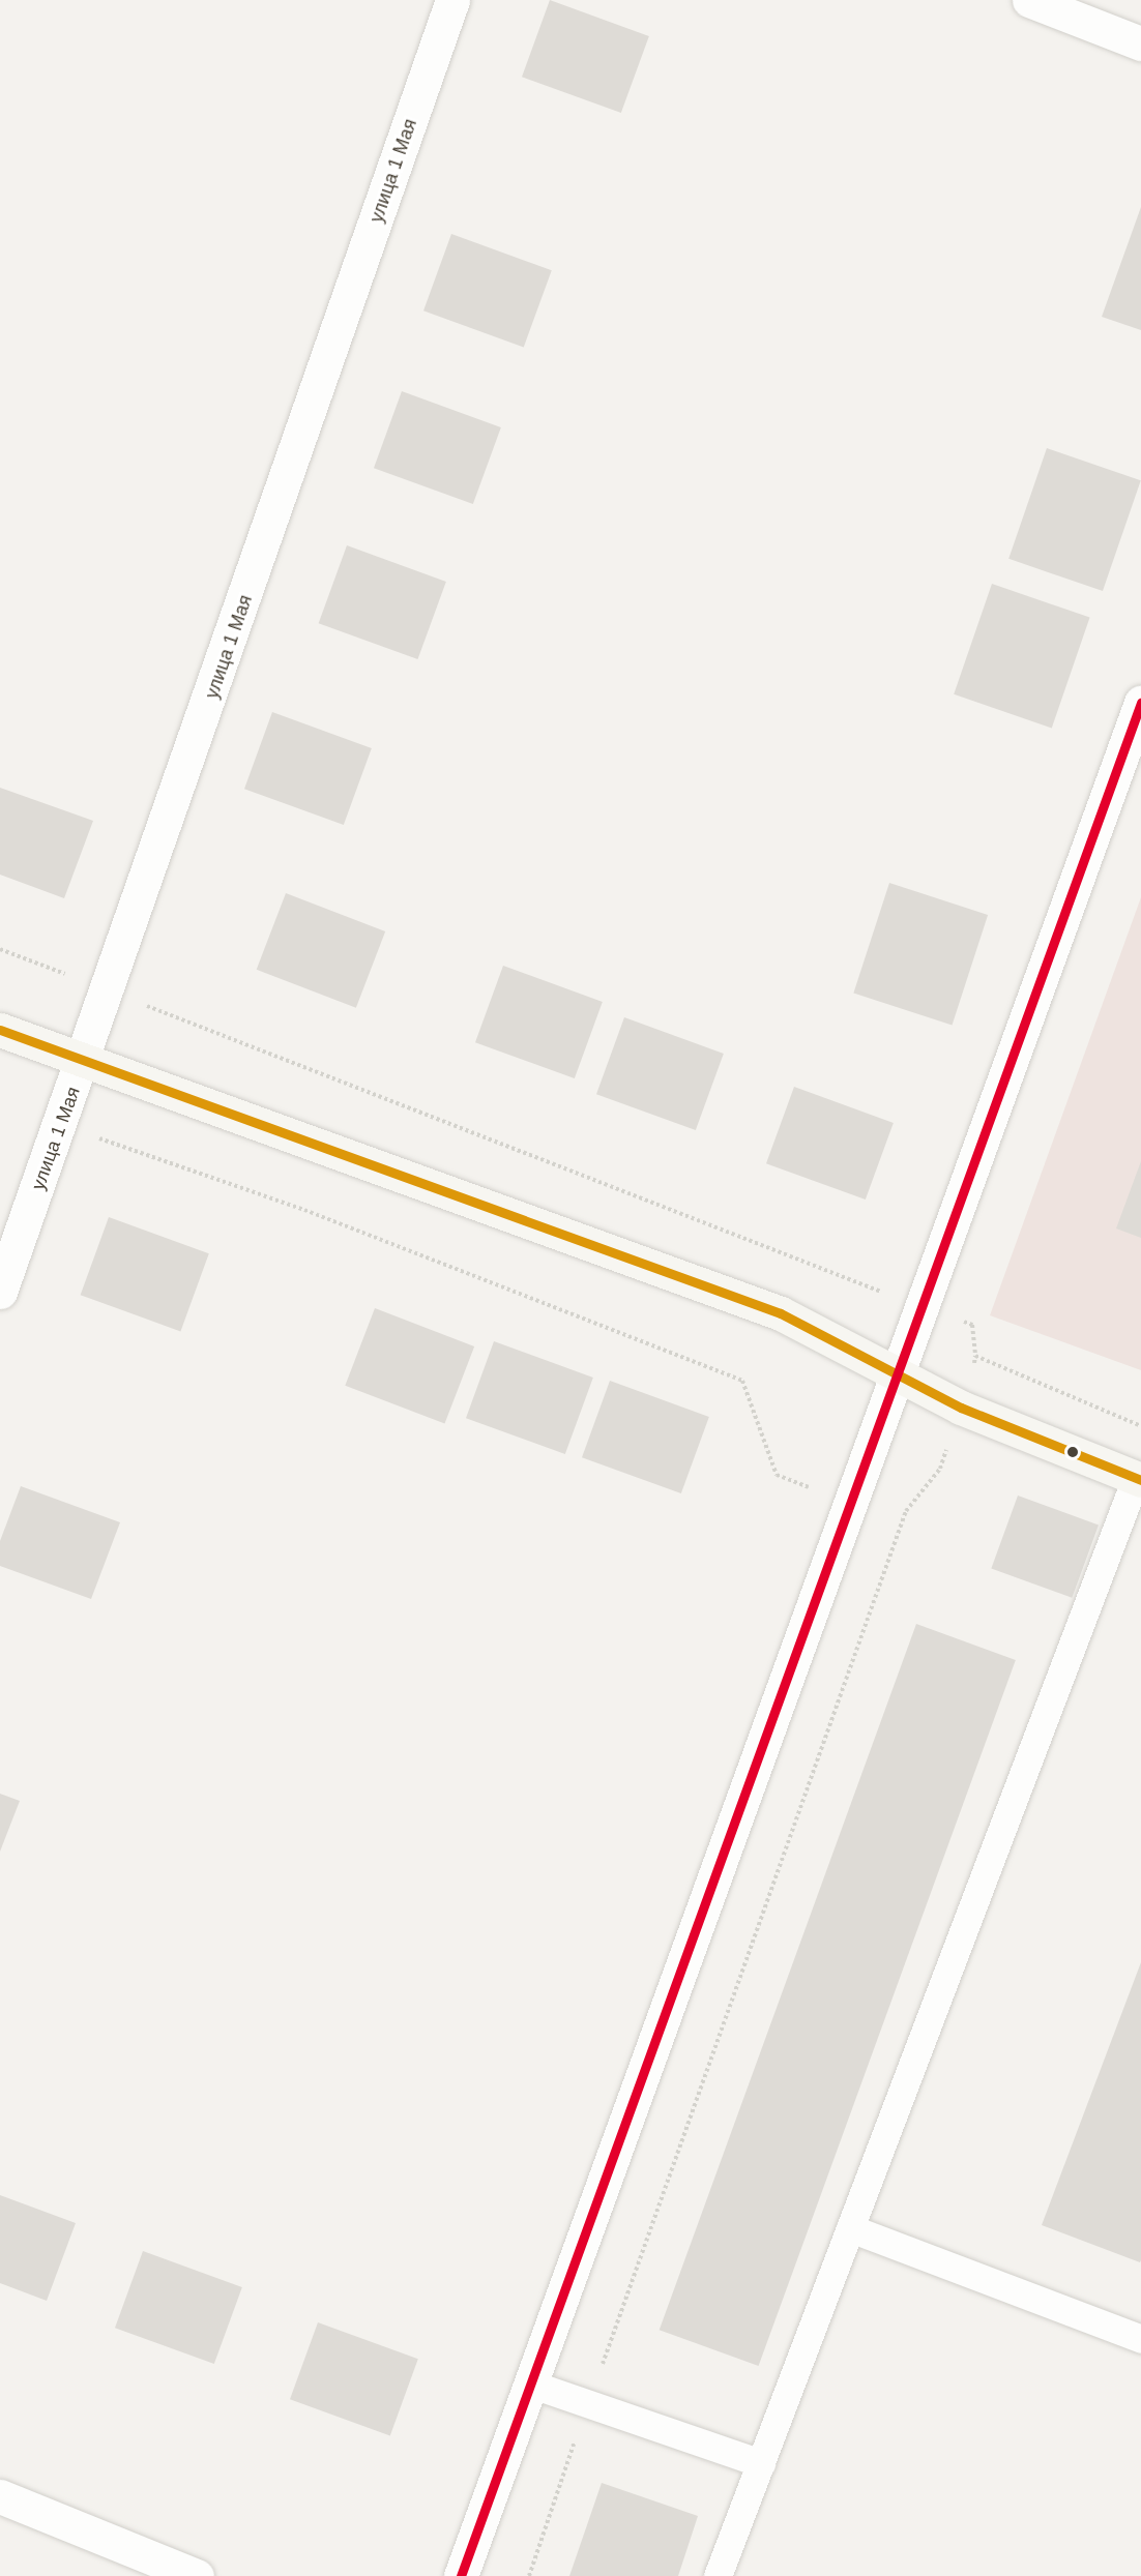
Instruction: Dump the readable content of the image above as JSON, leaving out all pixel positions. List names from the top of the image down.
{
  "streets": {
    "street": ["улица 1 Мая"]
  }
}
